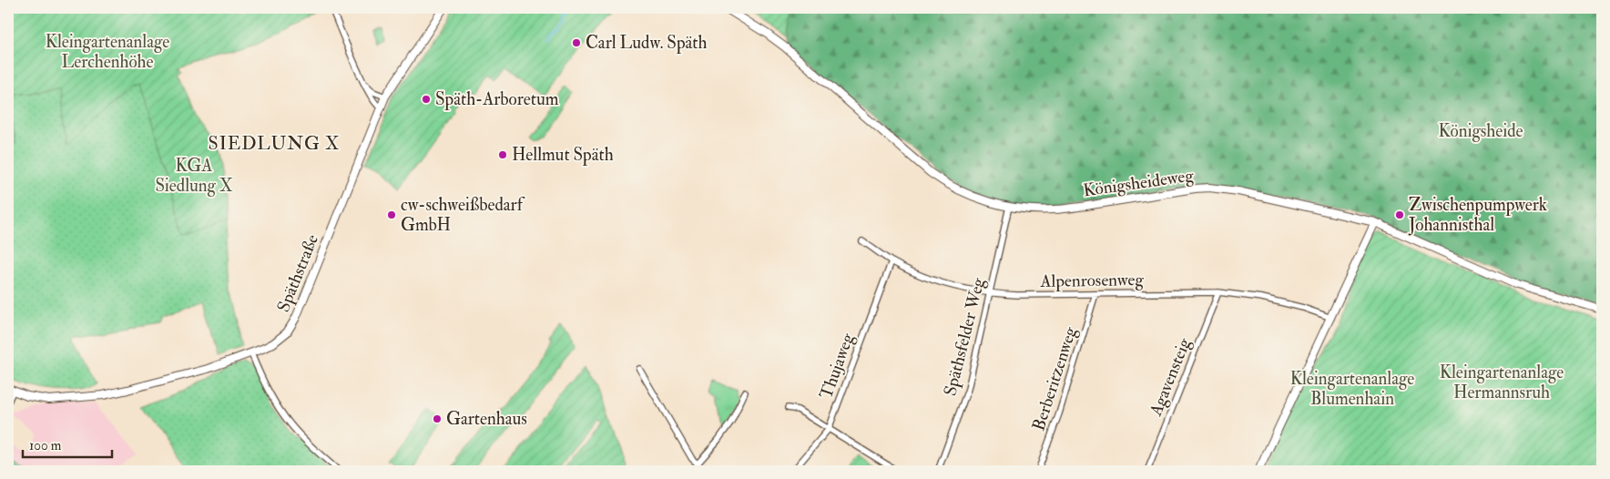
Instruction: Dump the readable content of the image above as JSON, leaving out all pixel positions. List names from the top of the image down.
{
  "streets": {
    "street": [
      "Königsheideweg",
      "Späthstraße",
      "Alpenrosenweg",
      "Späthsfelder Weg",
      "Thujaweg",
      "Agavensteig",
      "Berberitzenweg"
    ]
  },
  "crossings": [
    ["Königsheideweg", "Späthsfelder Weg"],
    ["Alpenrosenweg", "Späthsfelder Weg"],
    ["Alpenrosenweg", "Thujaweg"],
    ["Alpenrosenweg", "Agavensteig"],
    ["Alpenrosenweg", "Berberitzenweg"]
  ],
  "districts": ["SIEDLUNG X"],
  "parks": [
    "Kleingartenanlage Lerchenhöhe",
    "Königsheide",
    "KGA Siedlung X",
    "Kleingartenanlage Hermannsruh",
    "Kleingartenanlage Blumenhain"
  ],
  "places": [
    "Carl Ludw. Späth",
    "Späth-Arboretum",
    "Hellmut Späth",
    "cw-schweißbedarf GmbH",
    "Zwischenpumpwerk Johannisthal",
    "Gartenhaus"
  ],
  "scale_bar": "100 m"
}
